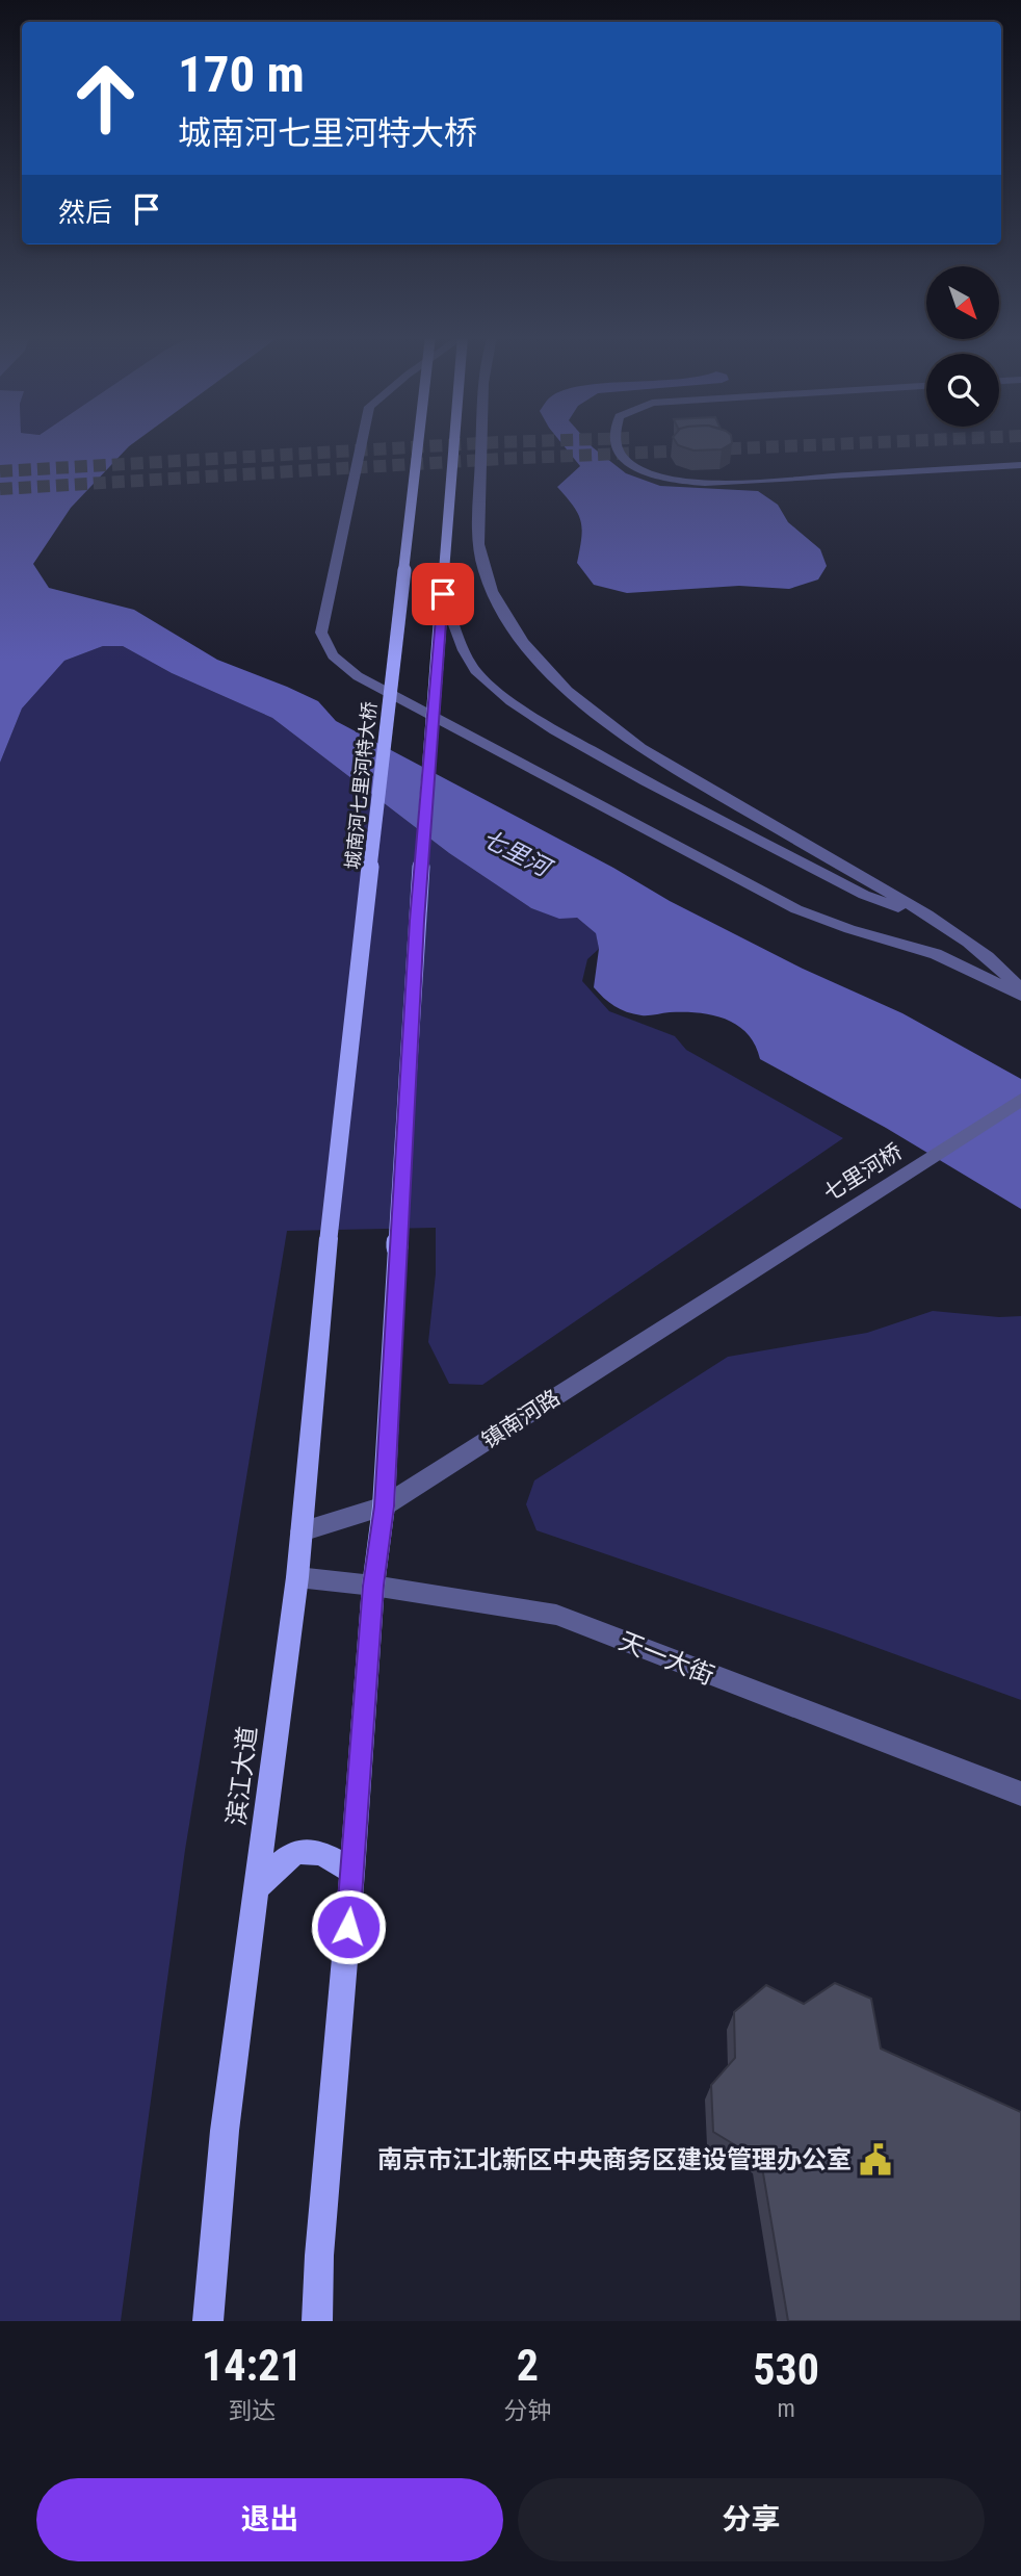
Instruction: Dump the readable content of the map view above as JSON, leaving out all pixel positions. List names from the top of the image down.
{
  "streets": {
    "main road": ["城南河七里河特大桥", "滨江大道"],
    "street": ["七里河桥", "镇南河路", "天一大街"]
  },
  "crossings": [
    ["城南河七里河特大桥", "滨江大道"],
    ["七里河桥", "镇南河路"],
    ["镇南河路", "滨江大道"],
    ["天一大街", "滨江大道"]
  ],
  "water": ["七里河"],
  "places": {
    "public building": ["南京市江北新区中央商务区建设管理办公室"]
  },
  "north": "bottom right",
  "page": {
    "turn": ["170 m", "城南河七里河特大桥"],
    "then": "然后",
    "eta": [
      "14:21",
      "到达",
      "2",
      "分钟",
      "530",
      "m"
    ],
    "buttons": ["退出", "分享"]
  }
}
